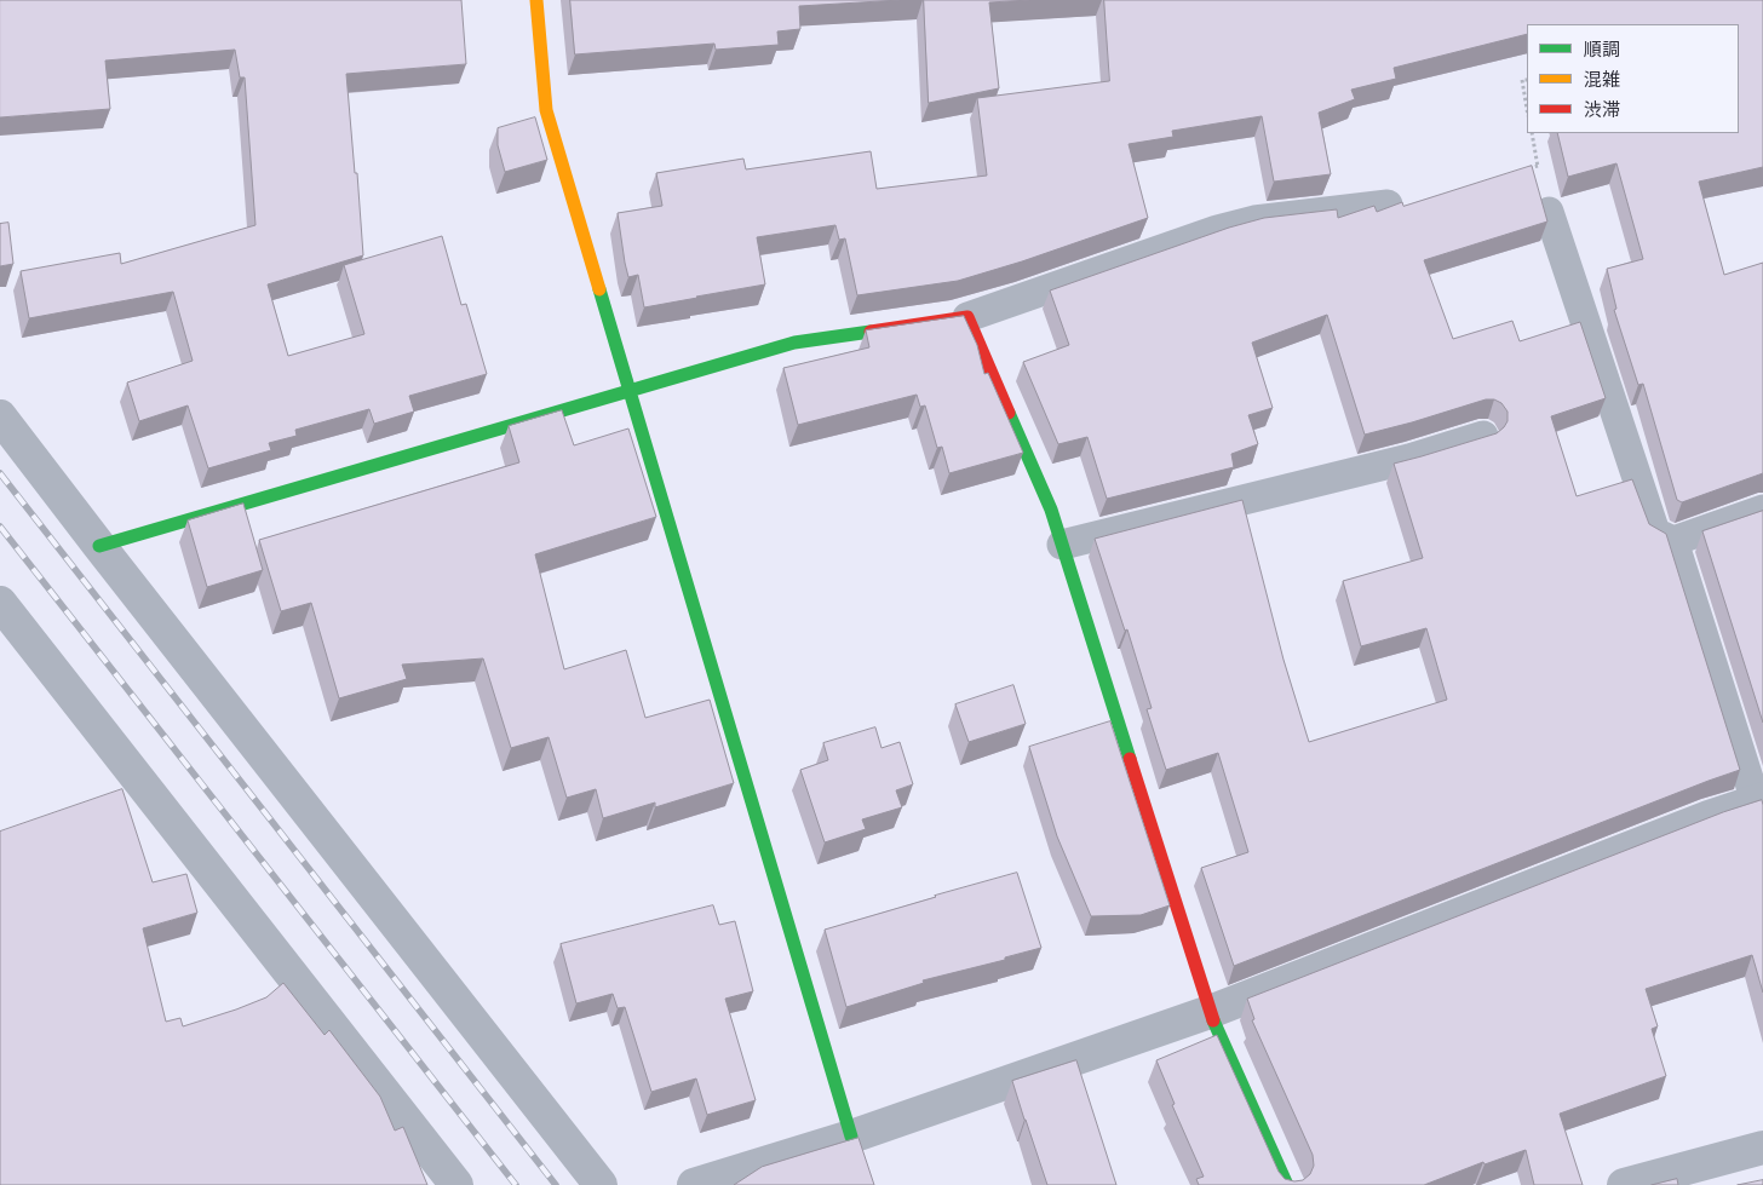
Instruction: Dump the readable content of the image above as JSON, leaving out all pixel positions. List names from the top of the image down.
{
  "legend": ["順調", "混雑", "渋滞"]
}
